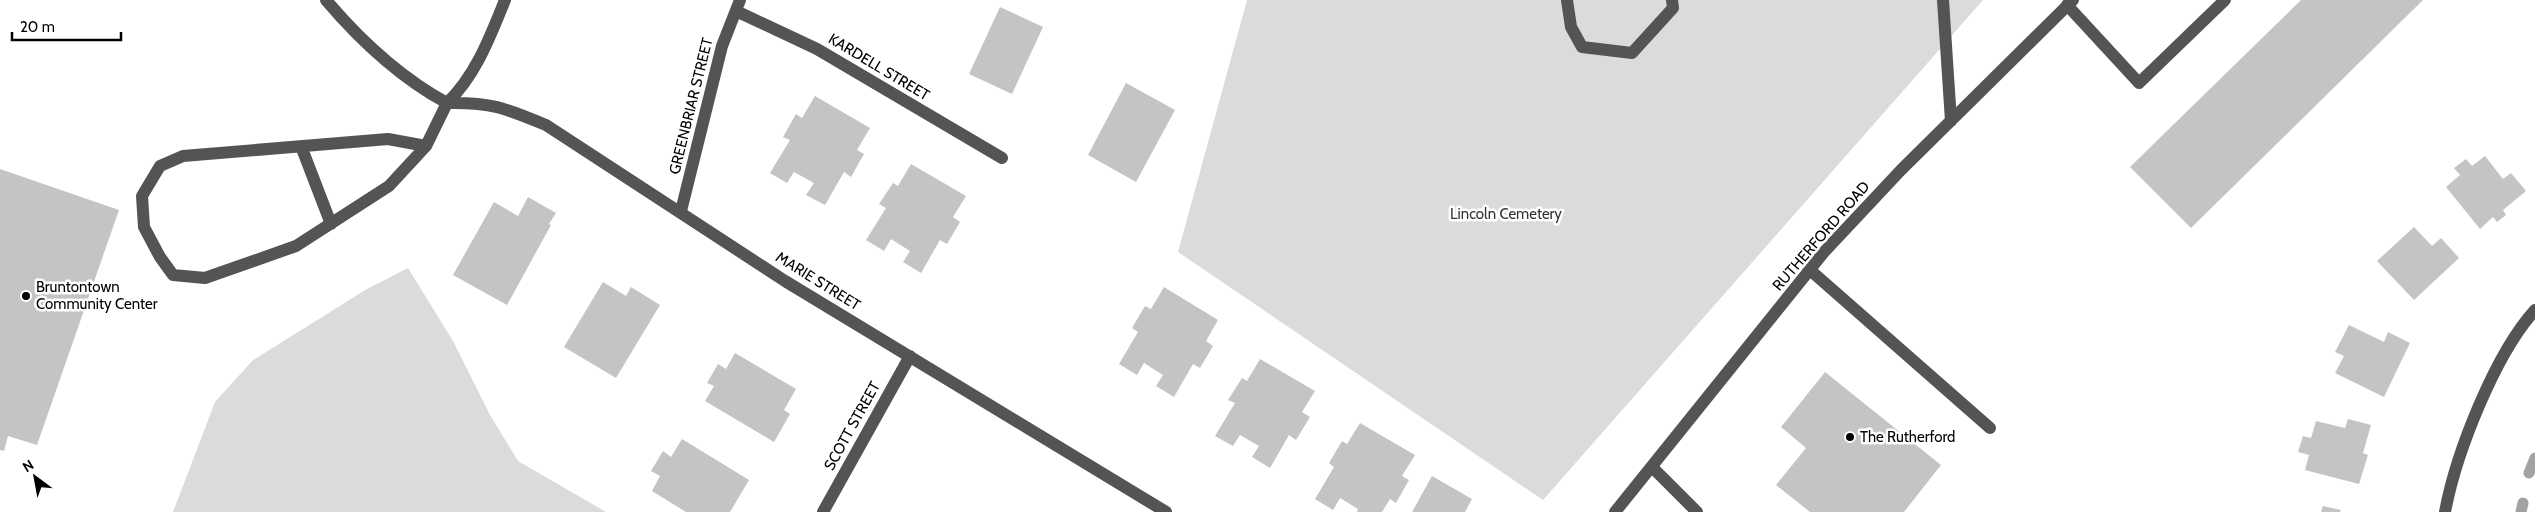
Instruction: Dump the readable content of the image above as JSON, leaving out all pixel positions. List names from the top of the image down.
{
  "streets": {
    "street": [
      "KARDELL STREET",
      "GREENBRIAR STREET",
      "RUTHERFORD ROAD",
      "MARIE STREET",
      "SCOTT STREET"
    ]
  },
  "crossings": [
    ["KARDELL STREET", "GREENBRIAR STREET"],
    ["GREENBRIAR STREET", "MARIE STREET"],
    ["MARIE STREET", "SCOTT STREET"]
  ],
  "parks": ["Lincoln Cemetery"],
  "places": ["Bruntontown Community Center", "The Rutherford"],
  "scale_bar": "20 m",
  "north": "top left"
}
